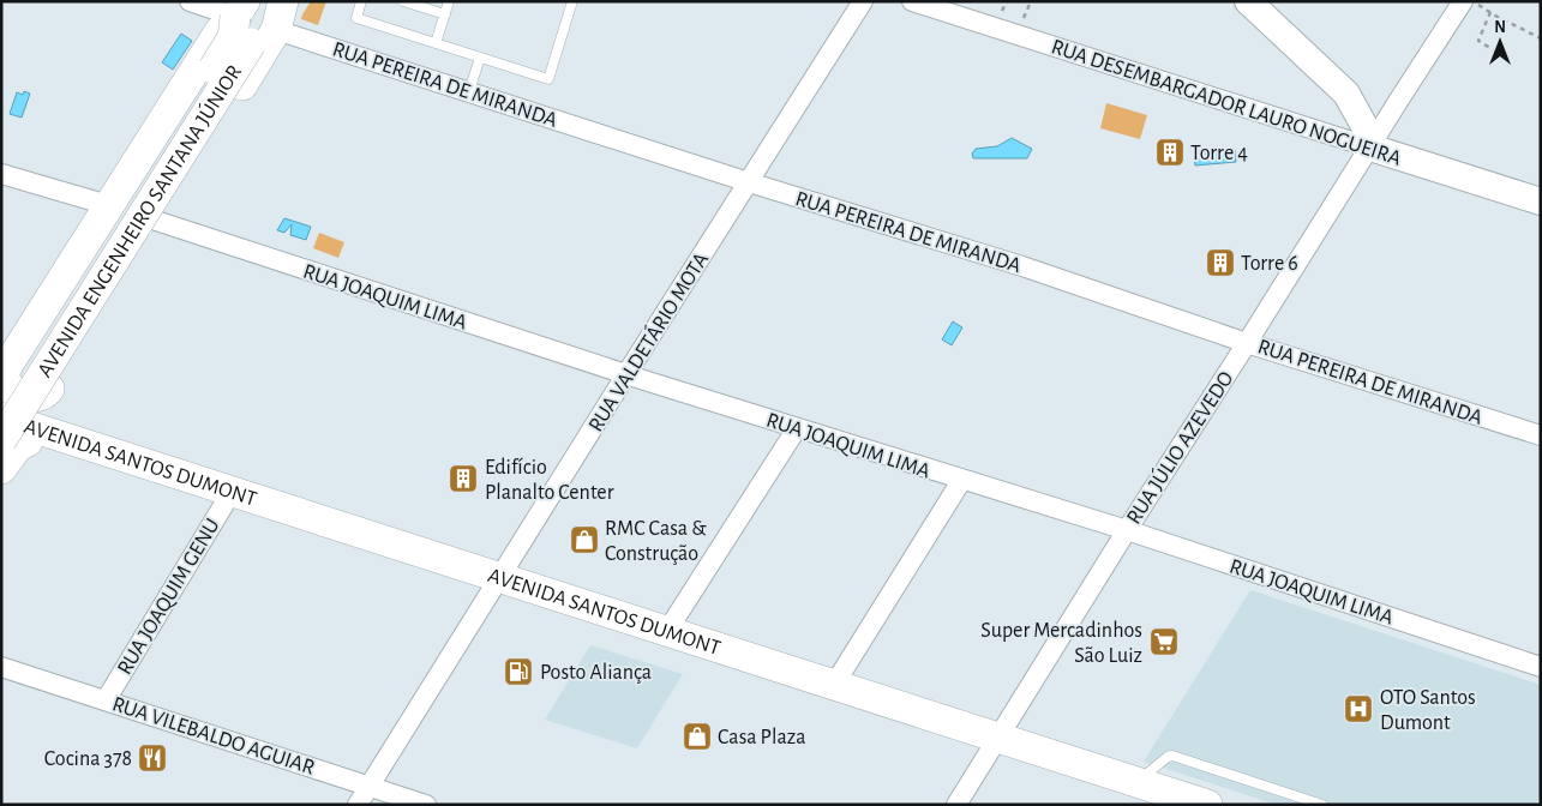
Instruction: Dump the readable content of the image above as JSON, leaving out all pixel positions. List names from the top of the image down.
{
  "streets": {
    "main road": ["AVENIDA ENGENHEIRO SANTANA JÚNIOR", "AVENIDA SANTOS DUMONT"],
    "street": [
      "RUA PEREIRA DE MIRANDA",
      "RUA DESEMBARGADOR LAURO NOGUEIRA",
      "RUA JOAQUIM LIMA",
      "RUA VALDETÁRIO MOTA",
      "RUA JÚLIO AZEVEDO",
      "RUA JOAQUIM GENU",
      "RUA VILEBALDO AGUIAR"
    ]
  },
  "crossings": [
    ["RUA PEREIRA DE MIRANDA", "AVENIDA ENGENHEIRO SANTANA JÚNIOR"],
    ["RUA PEREIRA DE MIRANDA", "RUA VALDETÁRIO MOTA"],
    ["RUA PEREIRA DE MIRANDA", "RUA JÚLIO AZEVEDO"],
    ["RUA DESEMBARGADOR LAURO NOGUEIRA", "RUA JÚLIO AZEVEDO"],
    ["RUA JOAQUIM LIMA", "RUA VALDETÁRIO MOTA"],
    ["RUA JOAQUIM LIMA", "RUA JÚLIO AZEVEDO"],
    ["RUA VALDETÁRIO MOTA", "AVENIDA SANTOS DUMONT"],
    ["RUA VALDETÁRIO MOTA", "RUA VILEBALDO AGUIAR"],
    ["RUA JÚLIO AZEVEDO", "AVENIDA SANTOS DUMONT"],
    ["AVENIDA SANTOS DUMONT", "RUA JOAQUIM GENU"],
    ["RUA JOAQUIM GENU", "RUA VILEBALDO AGUIAR"]
  ],
  "places": {
    "building": ["Torre 4", "Torre 6", "Edifício Planalto Center"],
    "shop": ["RMC Casa & Construção", "Casa Plaza"],
    "supermarket": ["Super Mercadinhos São Luiz"],
    "fuel station": ["Posto Aliança"],
    "hospital": ["OTO Santos Dumont"],
    "restaurant": ["Cocina 378"]
  },
  "north": "top"
}
